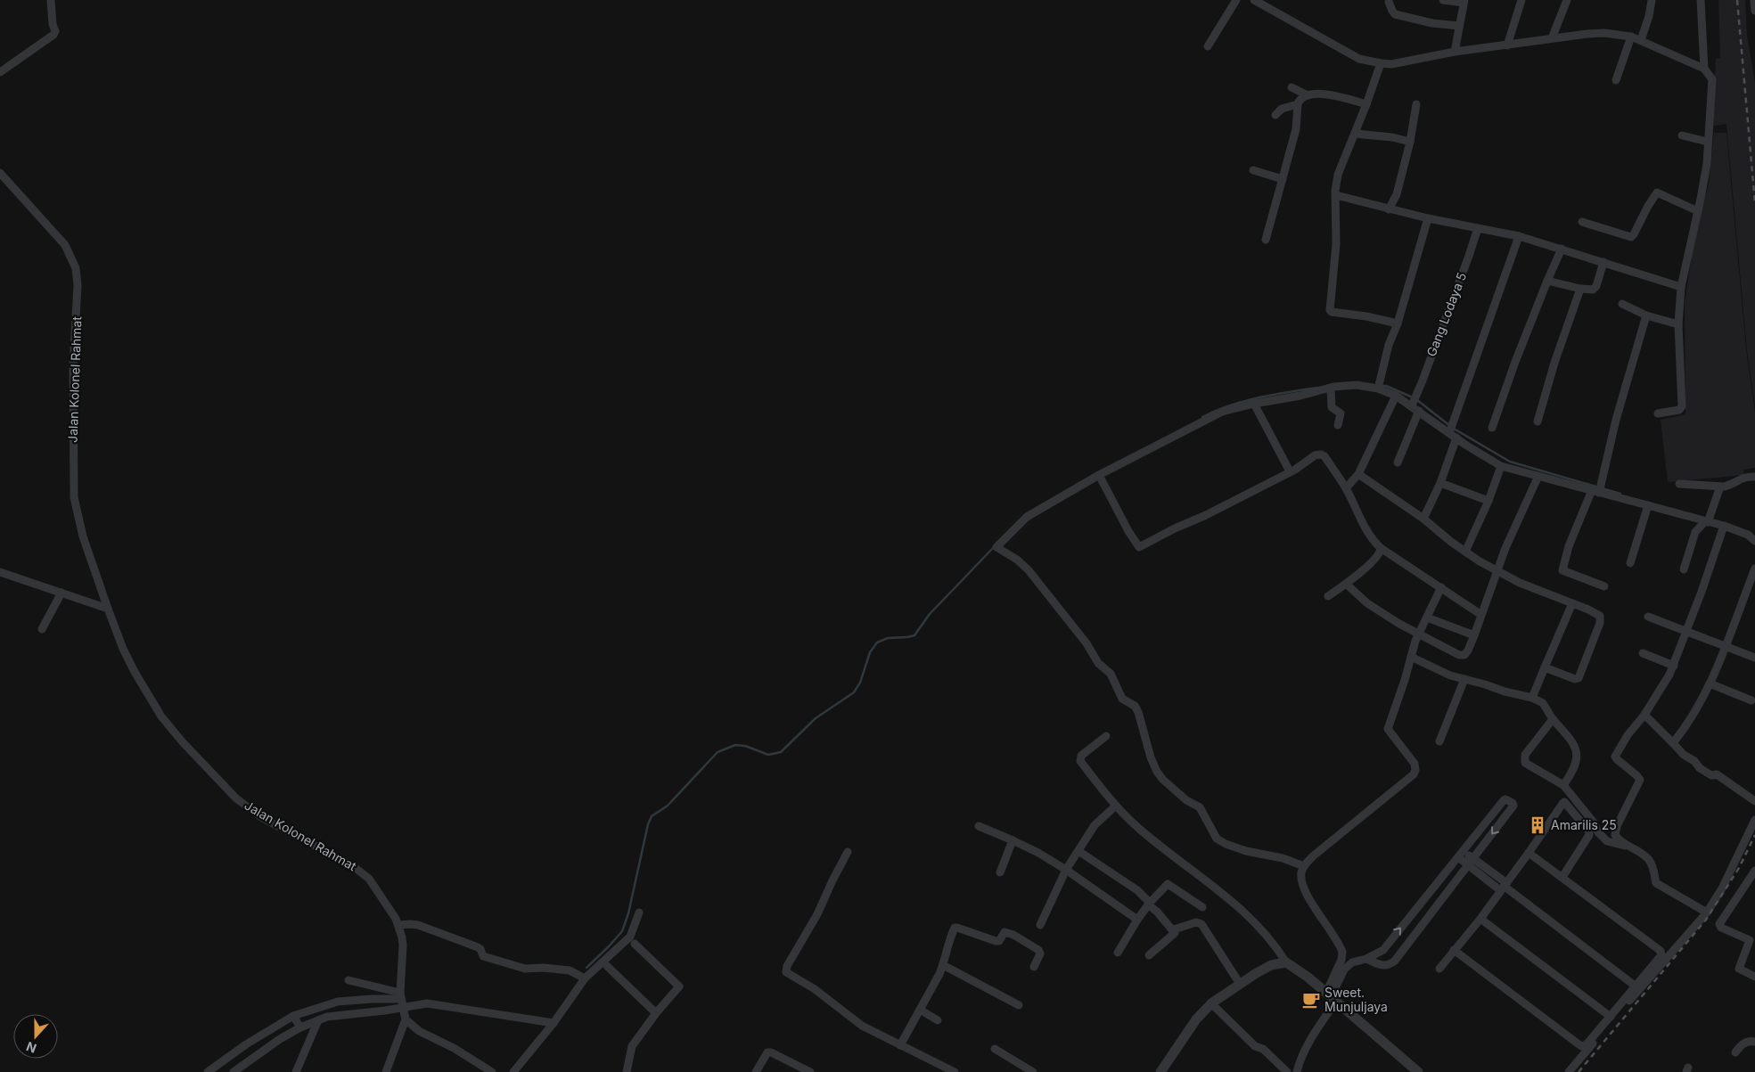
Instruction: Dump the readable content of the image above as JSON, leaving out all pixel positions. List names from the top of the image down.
{
  "streets": {
    "street": ["Gang Lodaya 5", "Jalan Kolonel Rahmat"]
  },
  "places": {
    "building": ["Amarilis 25"],
    "cafe": ["Sweet. Munjuljaya"]
  },
  "north": "bottom"
}
